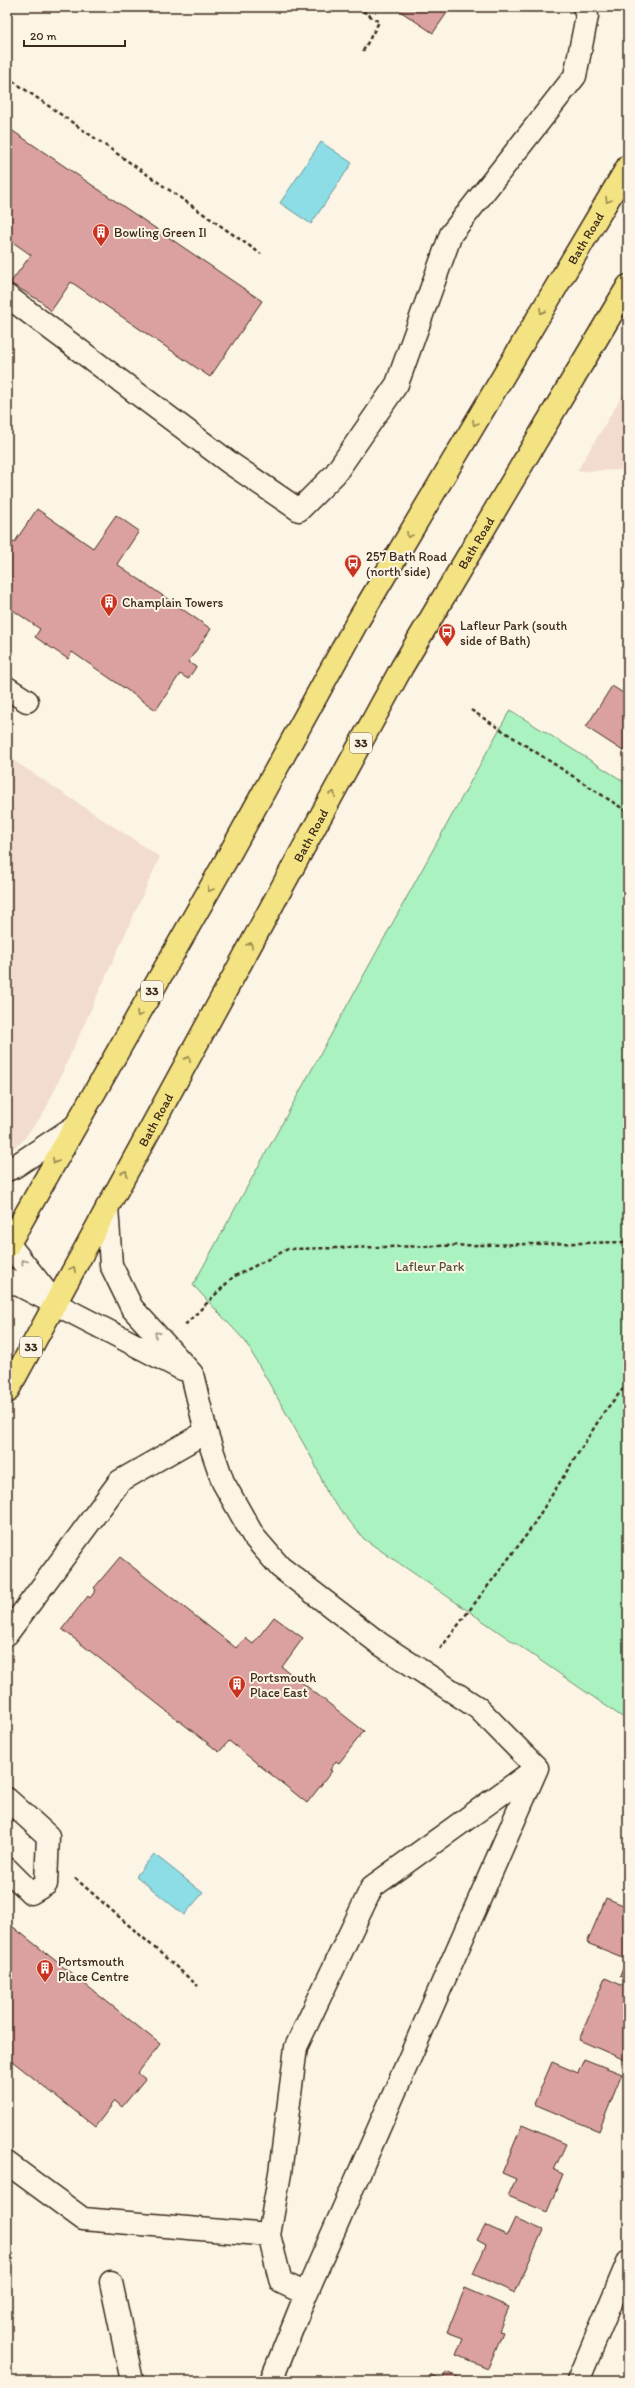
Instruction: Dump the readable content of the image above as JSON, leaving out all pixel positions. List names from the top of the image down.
{
  "streets": {
    "main road": ["Bath Road", "33"]
  },
  "parks": ["Lafleur Park"],
  "places": {
    "building": [
      "Bowling Green II",
      "Champlain Towers",
      "Portsmouth Place East",
      "Portsmouth Place Centre"
    ],
    "bus stop": ["257 Bath Road (north side)", "Lafleur Park (south side of Bath)"]
  },
  "scale_bar": "20 m"
}
